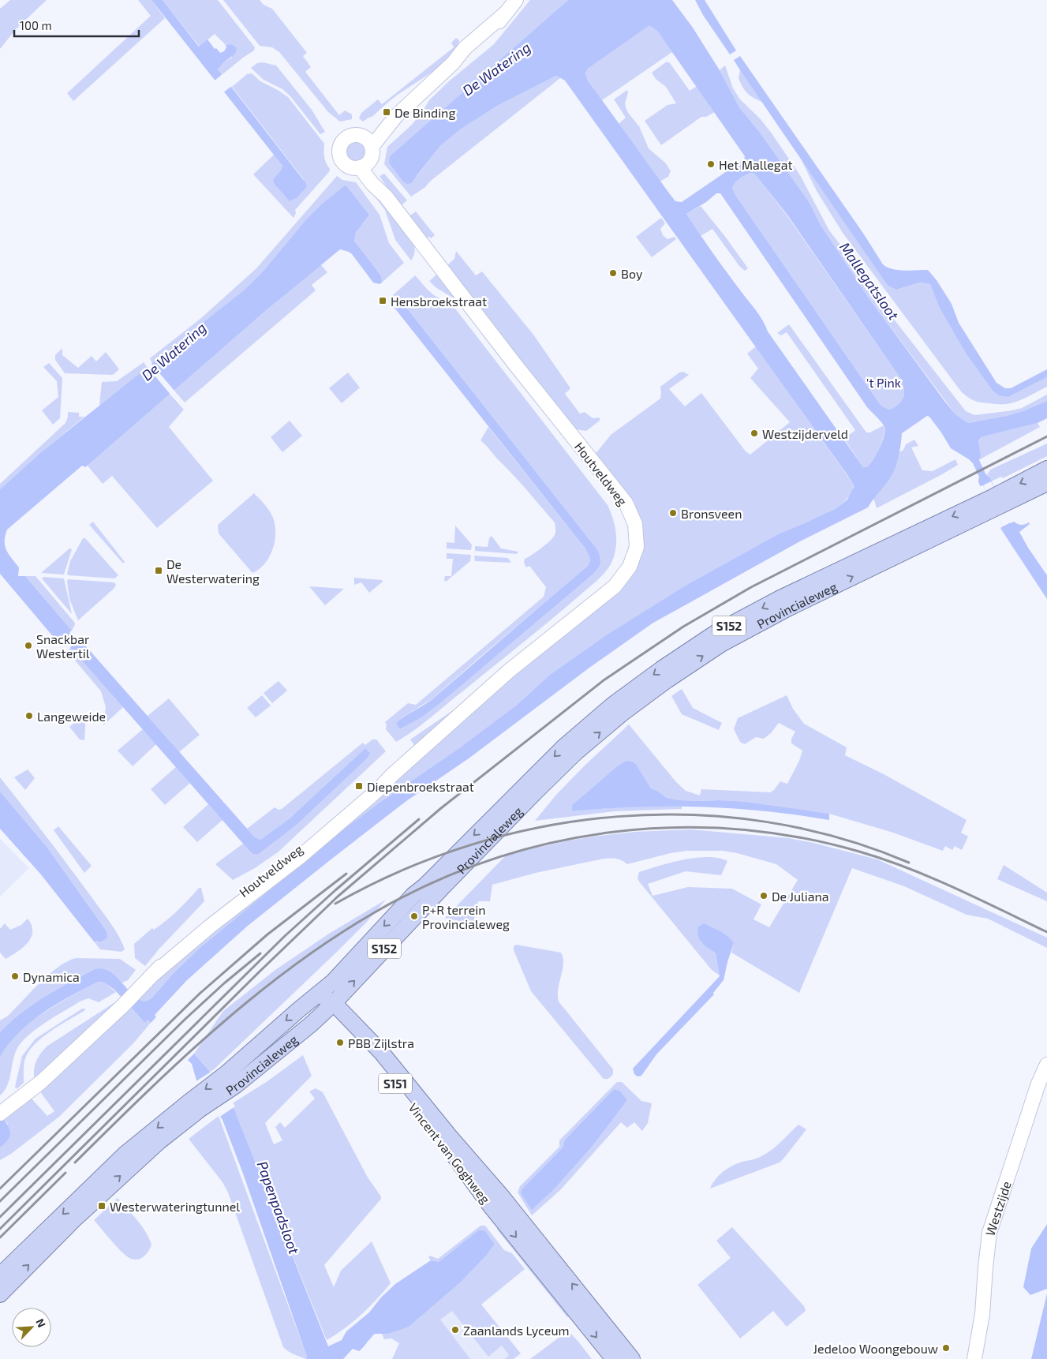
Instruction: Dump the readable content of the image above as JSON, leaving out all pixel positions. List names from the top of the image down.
{
  "streets": {
    "main road": [
      "Provincialeweg",
      "S152",
      "S151",
      "Vincent van Goghweg"
    ],
    "street": ["Houtveldweg", "Westzijde"]
  },
  "crossings": [
    ["Provincialeweg", "Vincent van Goghweg"]
  ],
  "water": ["De Watering", "Mallegatsloot", "Papenpadsloot"],
  "parks": ["'t Pink"],
  "places": {
    "transit": [
      "De Binding",
      "Hensbroekstraat",
      "De Westerwatering",
      "Diepenbroekstraat",
      "Westerwateringtunnel"
    ],
    "other": [
      "Het Mallegat",
      "Boy",
      "Westzijderveld",
      "Bronsveen",
      "Snackbar Westertil",
      "Langeweide",
      "De Juliana",
      "P+R terrein Provincialeweg",
      "Dynamica",
      "PBB Zijlstra",
      "Zaanlands Lyceum",
      "Jedeloo Woongebouw"
    ]
  },
  "scale_bar": "100 m",
  "north": "top right"
}
